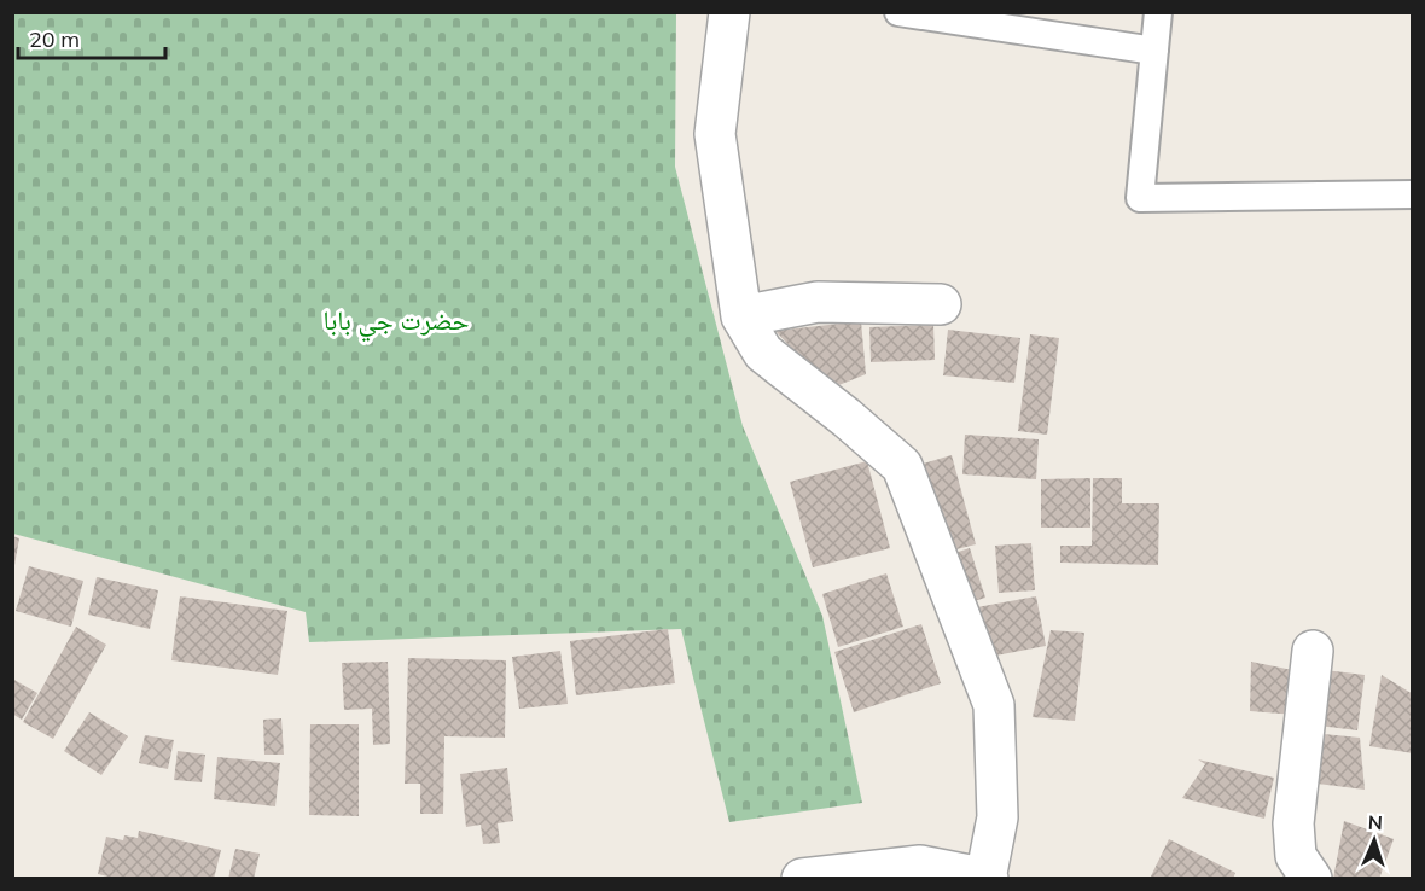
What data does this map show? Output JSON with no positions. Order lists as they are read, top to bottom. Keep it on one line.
{"parks":["حضرت جي بابا"],"scale_bar":"20 m","north":"top"}
